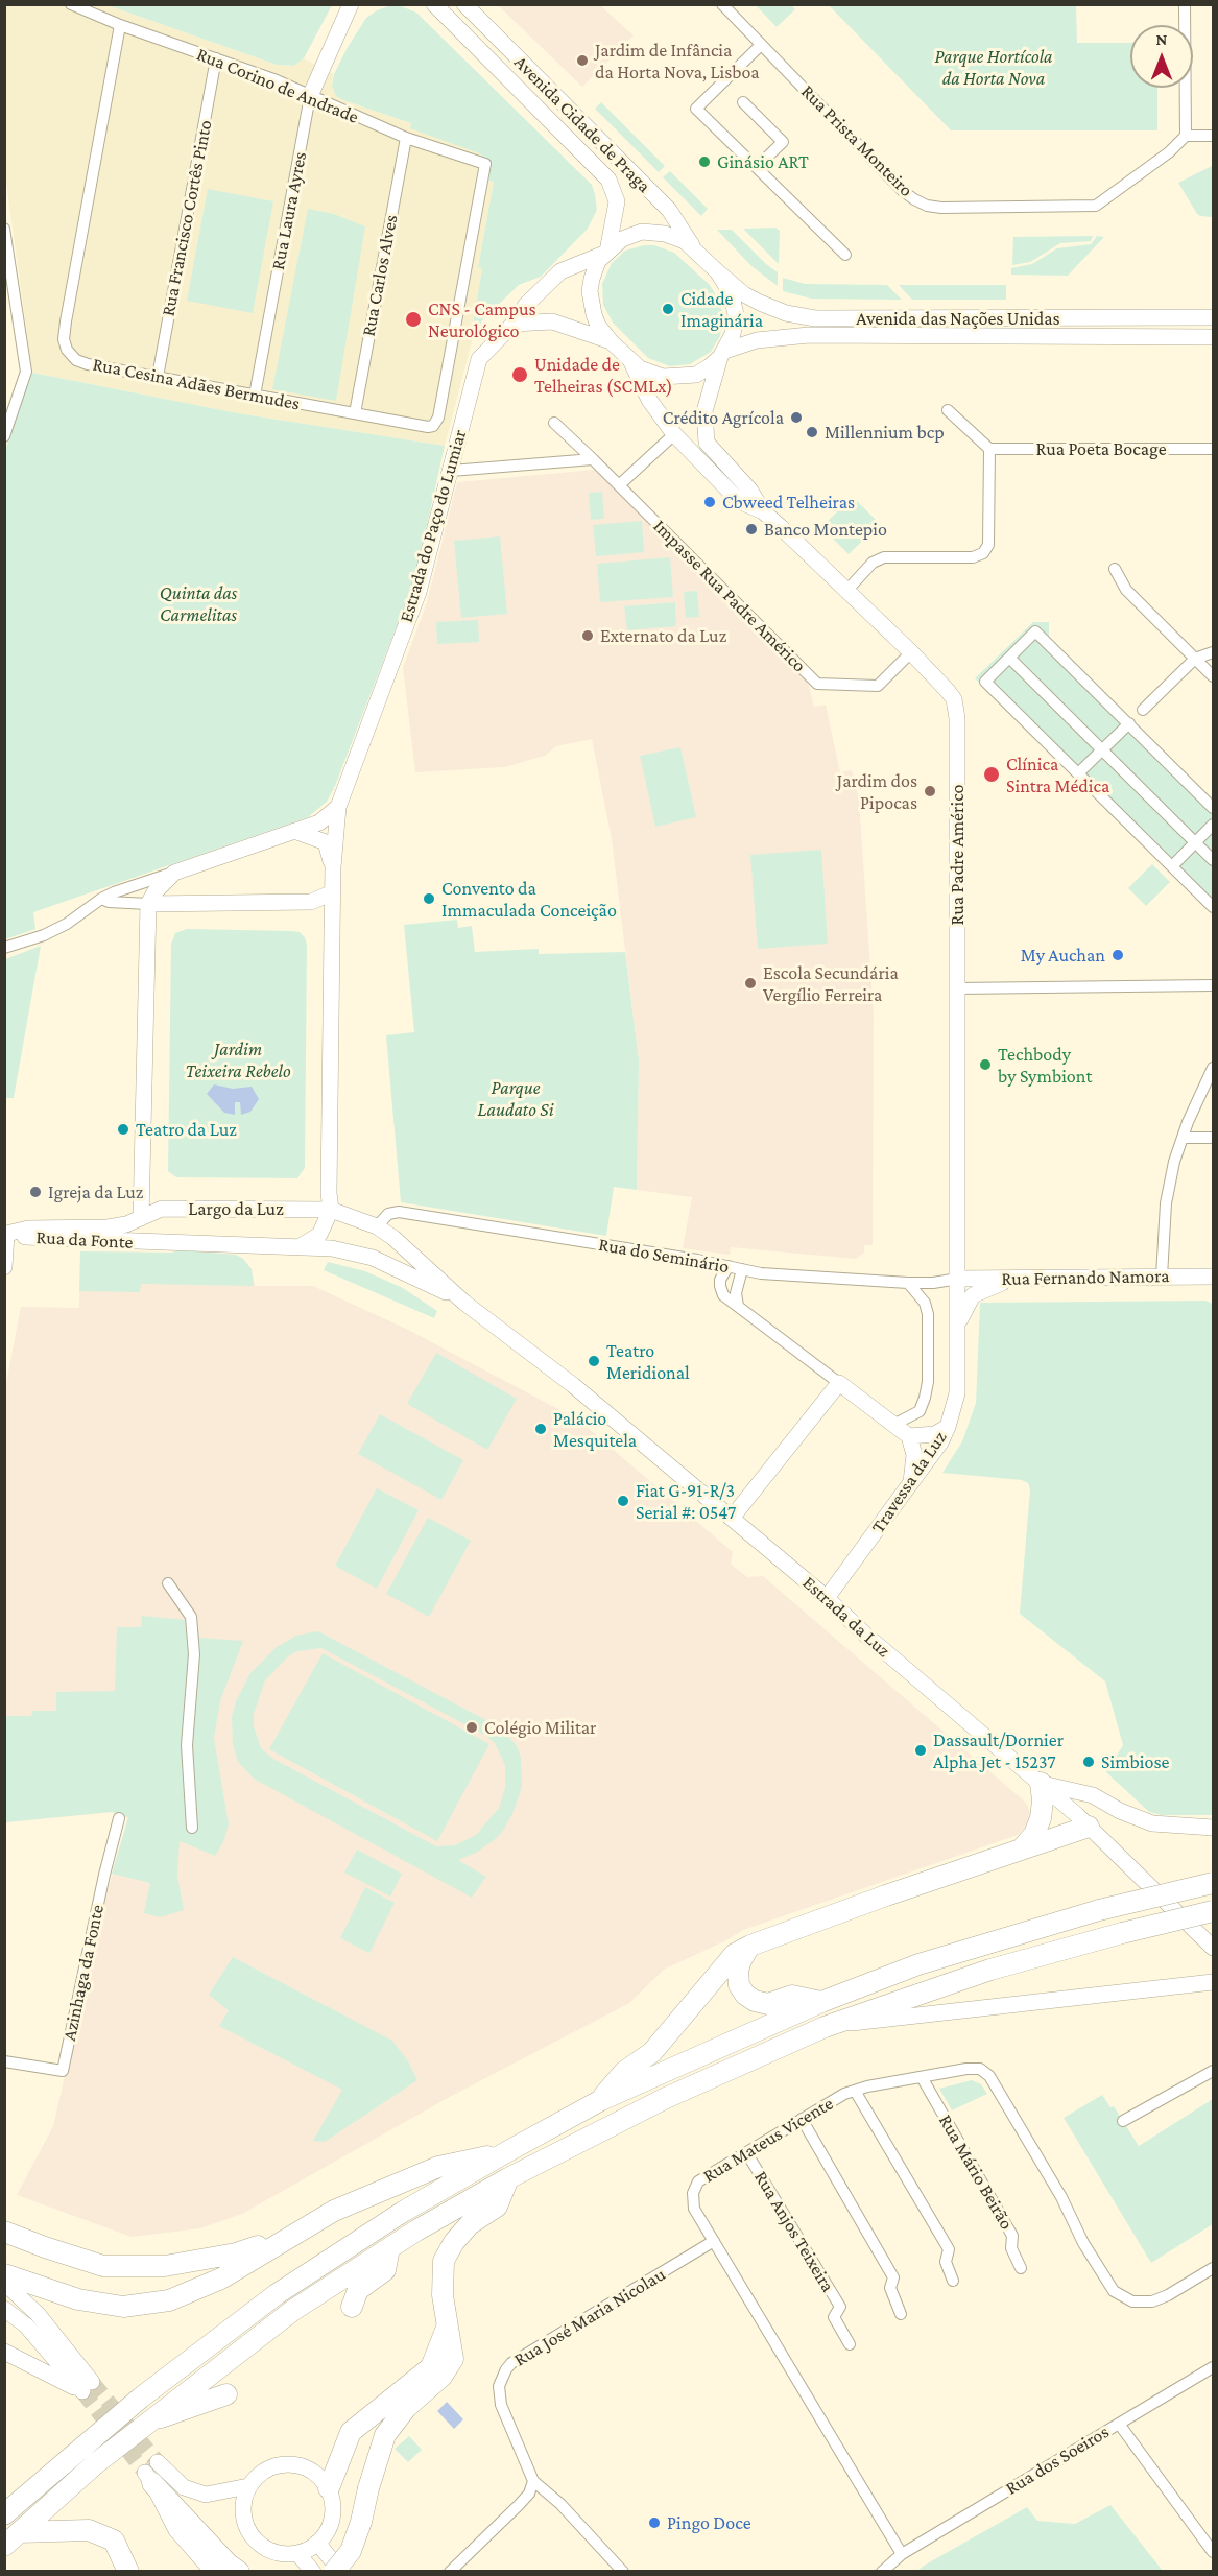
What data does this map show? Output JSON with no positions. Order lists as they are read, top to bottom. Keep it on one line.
{"streets":{"main road":["Avenida Cidade de Praga","Rua Laura Ayres","Avenida das Nações Unidas","Estrada do Paço do Lumiar","Rua Padre Américo","Largo da Luz","Rua da Fonte","Rua Fernando Namora","Travessa da Luz","Estrada da Luz"],"street":["Rua Corino de Andrade","Rua Prista Monteiro","Rua Francisco Cortês Pinto","Rua Carlos Alves","Rua Cesina Adães Bermudes","Rua Poeta Bocage","Impasse Rua Padre Américo","Rua do Seminário","Azinhaga da Fonte","Rua Mateus Vicente","Rua Mário Beirão","Rua Anjos Teixeira","Rua José Maria Nicolau","Rua dos Soeiros"]},"crossings":[["Rua Corino de Andrade","Rua Laura Ayres"],["Rua Corino de Andrade","Rua Francisco Cortês Pinto"],["Rua Corino de Andrade","Rua Carlos Alves"],["Rua Corino de Andrade","Rua Cesina Adães Bermudes"],["Avenida Cidade de Praga","Avenida das Nações Unidas"],["Avenida Cidade de Praga","Estrada do Paço do Lumiar"],["Avenida Cidade de Praga","Rua Padre Américo"],["Rua Laura Ayres","Rua Cesina Adães Bermudes"],["Rua Francisco Cortês Pinto","Rua Cesina Adães Bermudes"],["Rua Carlos Alves","Rua Cesina Adães Bermudes"],["Avenida das Nações Unidas","Estrada do Paço do Lumiar"],["Avenida das Nações Unidas","Rua Padre Américo"],["Estrada do Paço do Lumiar","Rua Padre Américo"],["Impasse Rua Padre Américo","Rua Padre Américo"],["Rua Padre Américo","Rua do Seminário"],["Rua Padre Américo","Rua Fernando Namora"],["Rua Padre Américo","Travessa da Luz"],["Largo da Luz","Rua da Fonte"],["Largo da Luz","Estrada da Luz"],["Rua do Seminário","Rua Fernando Namora"],["Rua do Seminário","Travessa da Luz"],["Rua do Seminário","Estrada da Luz"],["Rua Fernando Namora","Travessa da Luz"],["Travessa da Luz","Estrada da Luz"],["Rua Mateus Vicente","Rua Mário Beirão"],["Rua Mateus Vicente","Rua Anjos Teixeira"],["Rua Mateus Vicente","Rua José Maria Nicolau"],["Rua Mateus Vicente","Rua dos Soeiros"]],"parks":["Parque Hortícola da Horta Nova","Quinta das Carmelitas","Jardim Teixeira Rebelo","Parque Laudato Si"],"places":["Jardim de Infância da Horta Nova, Lisboa","Ginásio ART","Cidade Imaginária","CNS - Campus Neurológico","Unidade de Telheiras (SCMLx)","Crédito Agrícola","Millennium bcp","Cbweed Telheiras","Banco Montepio","Externato da Luz","Clínica Sintra Médica","Jardim dos Pipocas","Convento da Immaculada Conceição","My Auchan","Escola Secundária Vergílio Ferreira","Techbody by Symbiont","Teatro da Luz","Igreja da Luz","Teatro Meridional","Palácio Mesquitela","Fiat G-91-R/3 Serial #: 0547","Colégio Militar","Dassault/Dornier Alpha Jet - 15237","Simbiose","Pingo Doce"],"north":"top"}
